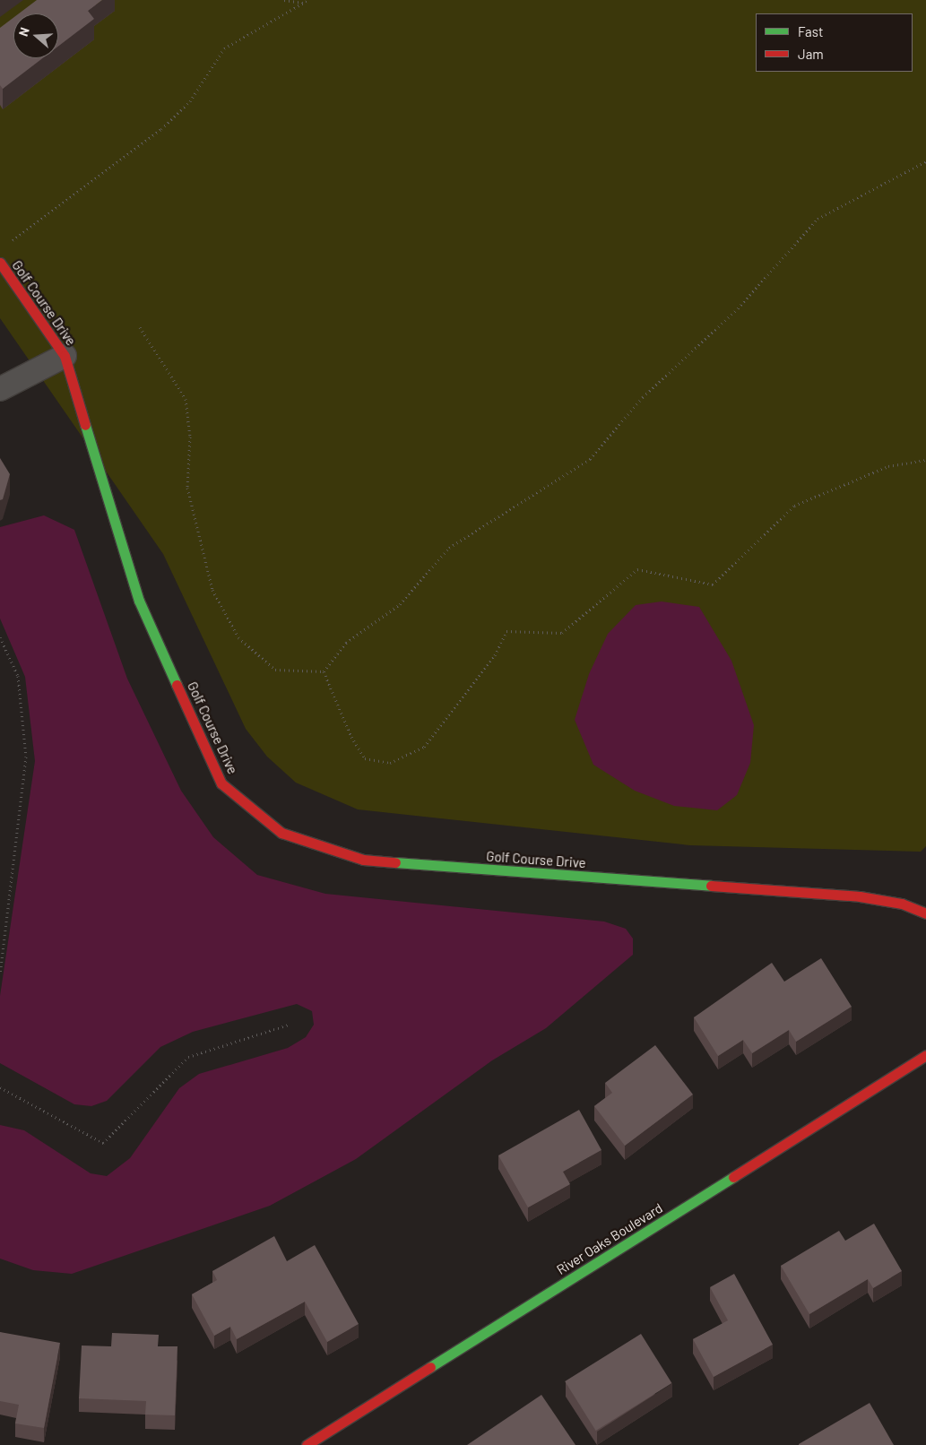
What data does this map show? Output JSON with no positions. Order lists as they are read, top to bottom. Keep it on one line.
{"streets":{"street":["Golf Course Drive","River Oaks Boulevard"]},"legend":["Fast","Jam"],"north":"left"}
